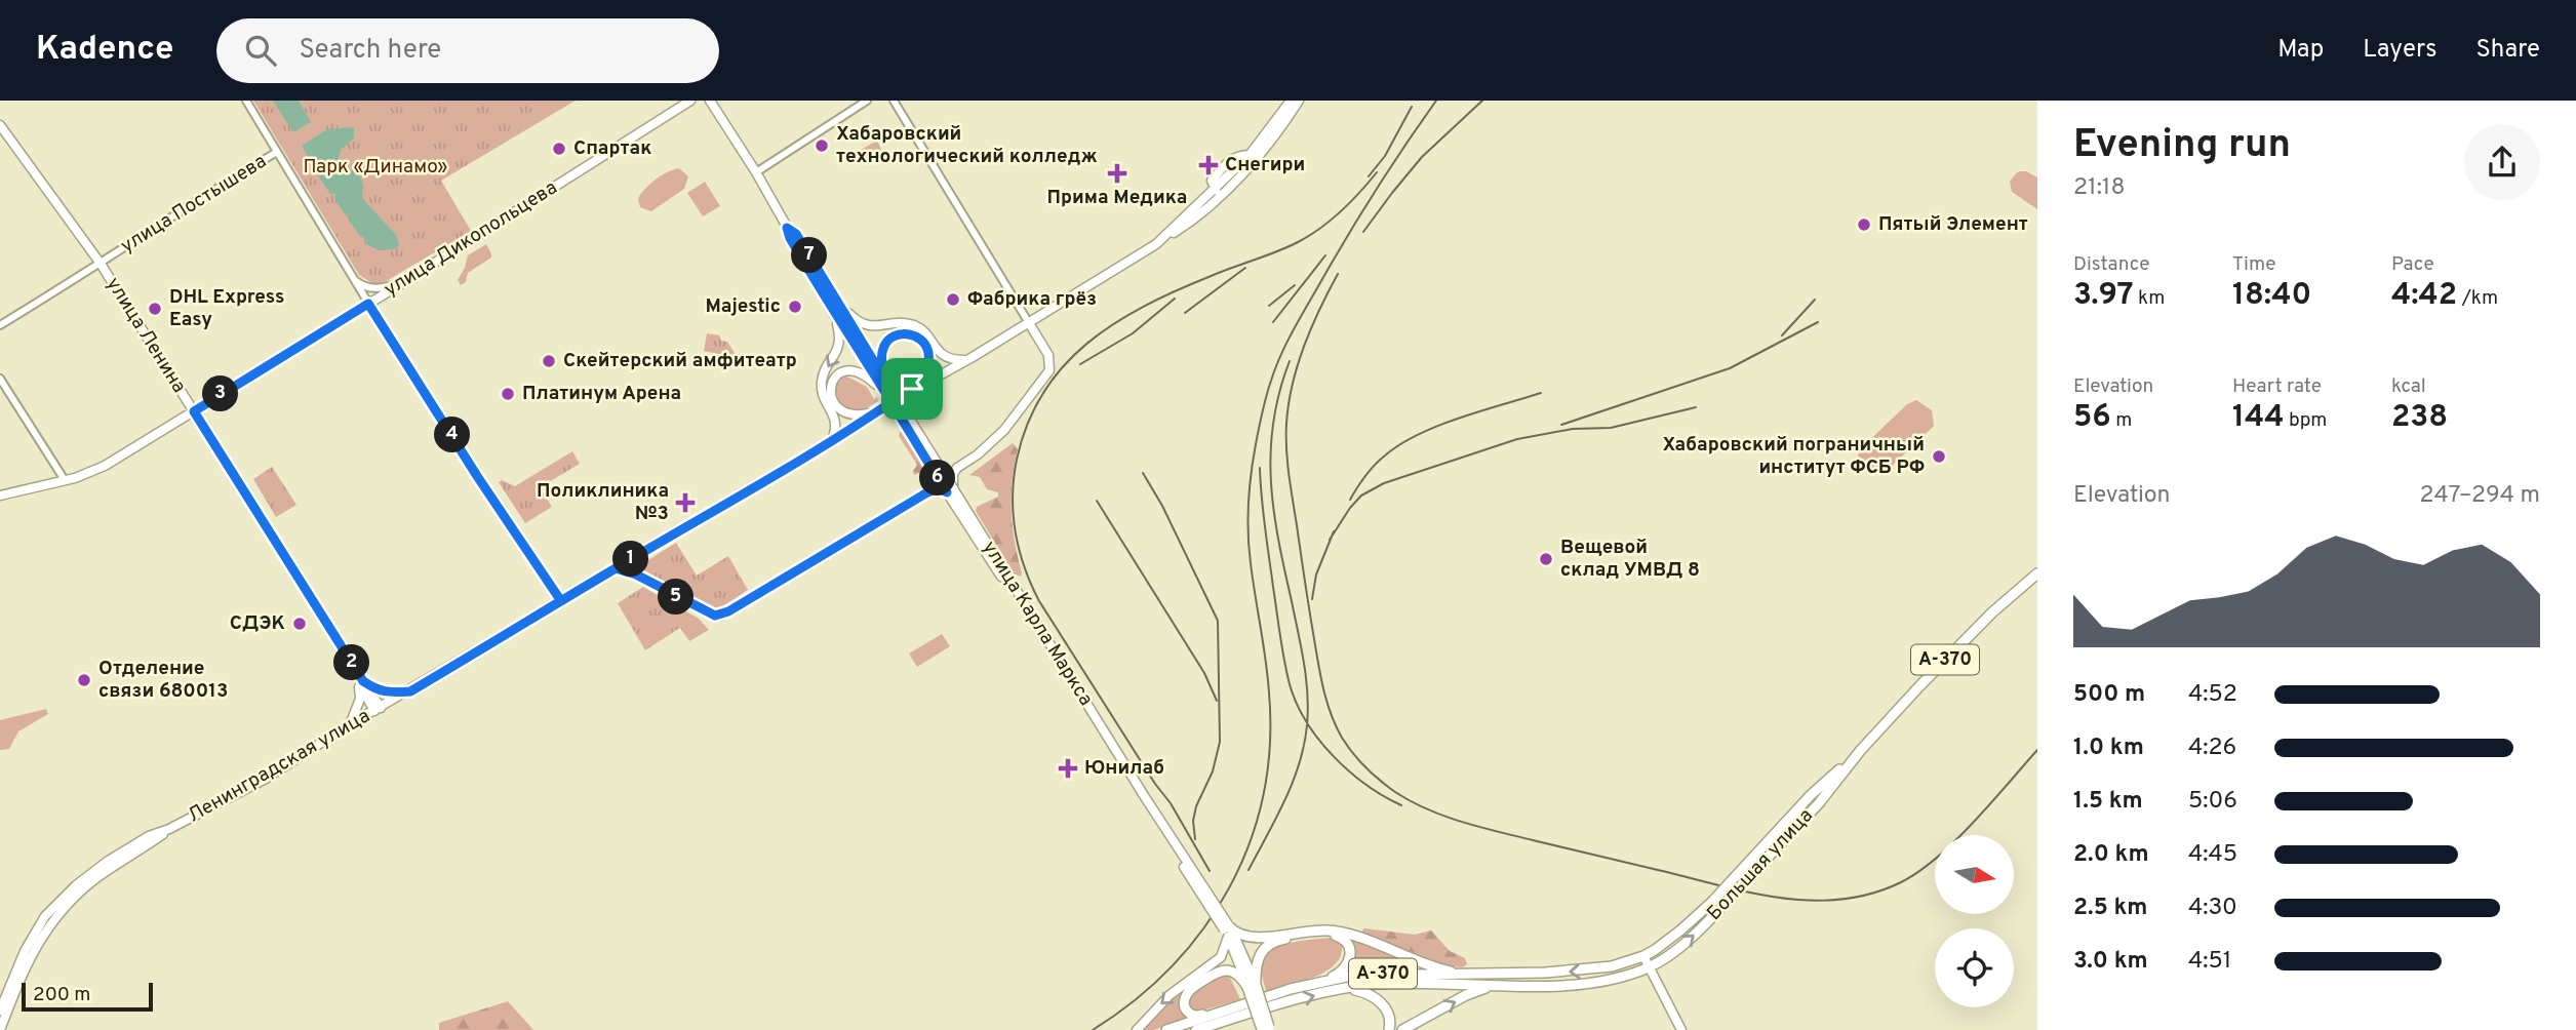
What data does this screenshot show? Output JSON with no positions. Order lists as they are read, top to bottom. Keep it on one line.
{"streets":{"highway":["А-370","Большая улица"],"main road":["улица Дикопольцева","улица Ленина","улица Карла Маркса","Ленинградская улица"],"street":["улица Постышева"]},"crossings":[["улица Постышева","улица Ленина"],["улица Дикопольцева","улица Ленина"],["улица Ленина","Ленинградская улица"],["А-370","Большая улица"]],"parks":["Парк «Динамо»"],"places":{"other":["Хабаровский технологический колледж","Спартак","Пятый Элемент","Фабрика грёз","Majestic","DHL Express Easy","Скейтерский амфитеатр","Платинум Арена","Хабаровский пограничный институт ФСБ РФ","Вещевой склад УМВД 8","СДЭК","Отделение связи 680013"],"health":["Снегири","Прима Медика","Поликлиника №3","Юнилаб"]},"scale_bar":"200 m","north":"right","page":{"header":"Kadence","search":"Search here","nav":["Map","Layers","Share"],"heading":["Evening run","21:18"],"stats":[["Distance","3.97 km"],["Time","18:40"],["Pace","4:42 /km"],["Elevation","56 m"],["Heart rate","144 bpm"],["kcal","238"]],"pins":["7","3","4","6","1","5","2"],"chart":["Elevation","247–294 m"],"list":[{"name":"500 m","note":"4:52"},{"name":"1.0 km","note":"4:26"},{"name":"1.5 km","note":"5:06"},{"name":"2.0 km","note":"4:45"},{"name":"2.5 km","note":"4:30"},{"name":"3.0 km","note":"4:51"}],"scale":"200 m"}}
